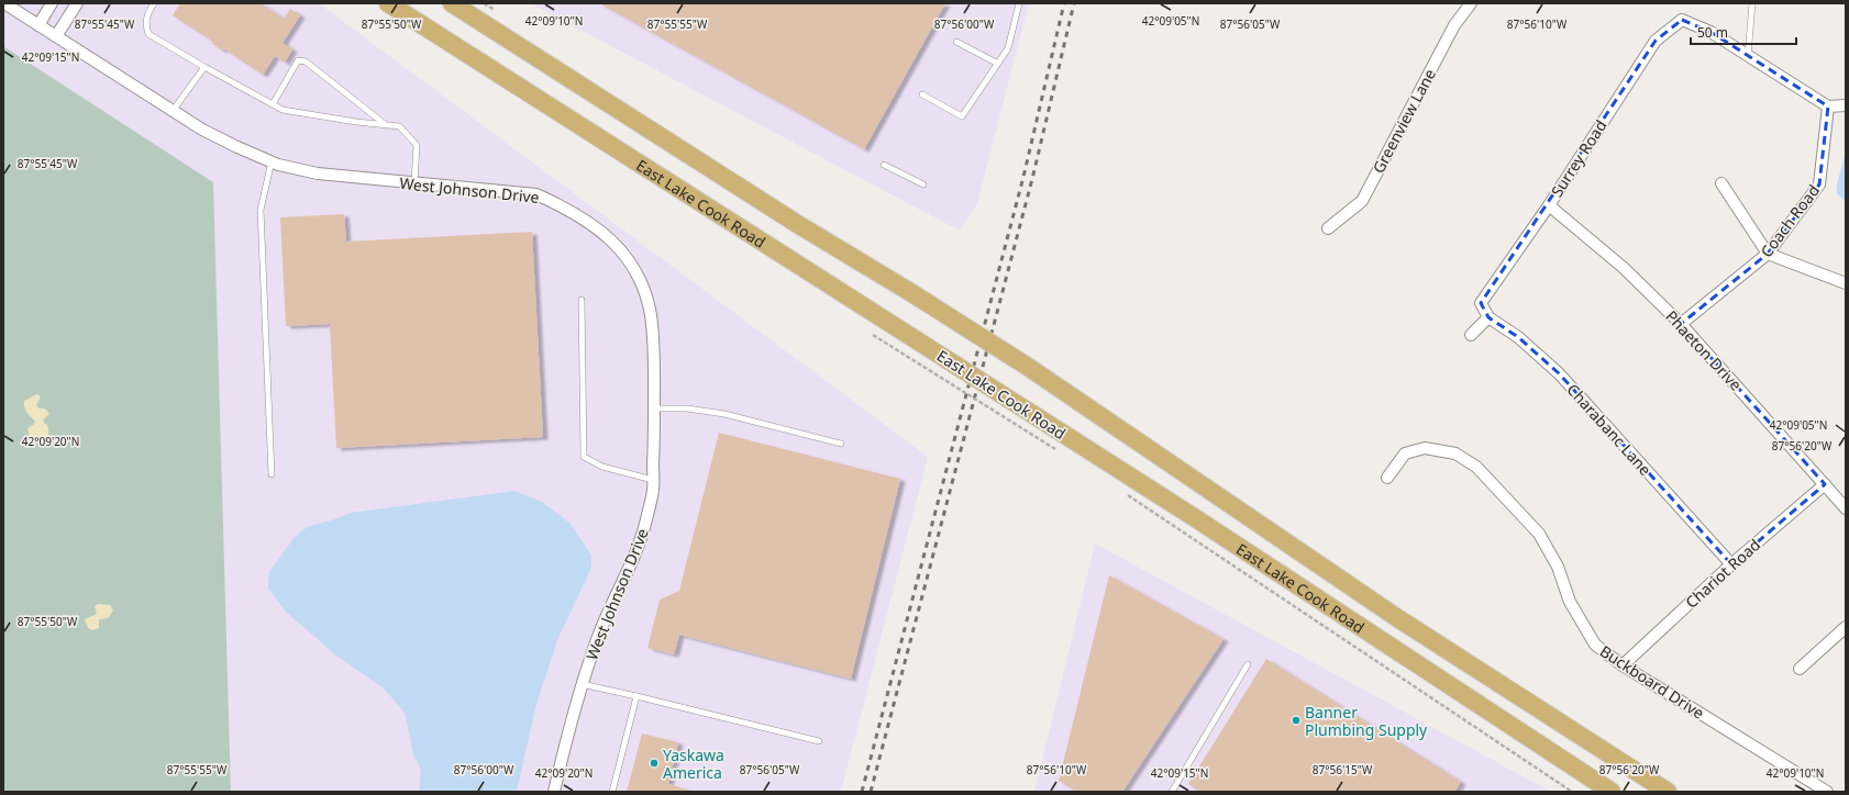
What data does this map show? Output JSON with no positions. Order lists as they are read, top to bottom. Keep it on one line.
{"streets":{"main road":["East Lake Cook Road"],"street":["Greenview Lane","Surrey Road","West Johnson Drive","Coach Road","Phaeton Drive","Charabanc Lane","Chariot Road","Buckboard Drive"]},"crossings":[["Surrey Road","Phaeton Drive"],["Surrey Road","Charabanc Lane"],["Coach Road","Phaeton Drive"],["Phaeton Drive","Chariot Road"],["Charabanc Lane","Chariot Road"],["Chariot Road","Buckboard Drive"]],"places":["Banner Plumbing Supply","Yaskawa America"],"scale_bar":"50 m","coordinates":["42°09'10\"N","42°09'05\"N","87°55'45\"W","87°55'50\"W","87°55'55\"W","87°56'00\"W","87°56'05\"W","87°56'10\"W","42°09'15\"N","42°09'20\"N","87°56'20\"W","87°56'15\"W"]}
